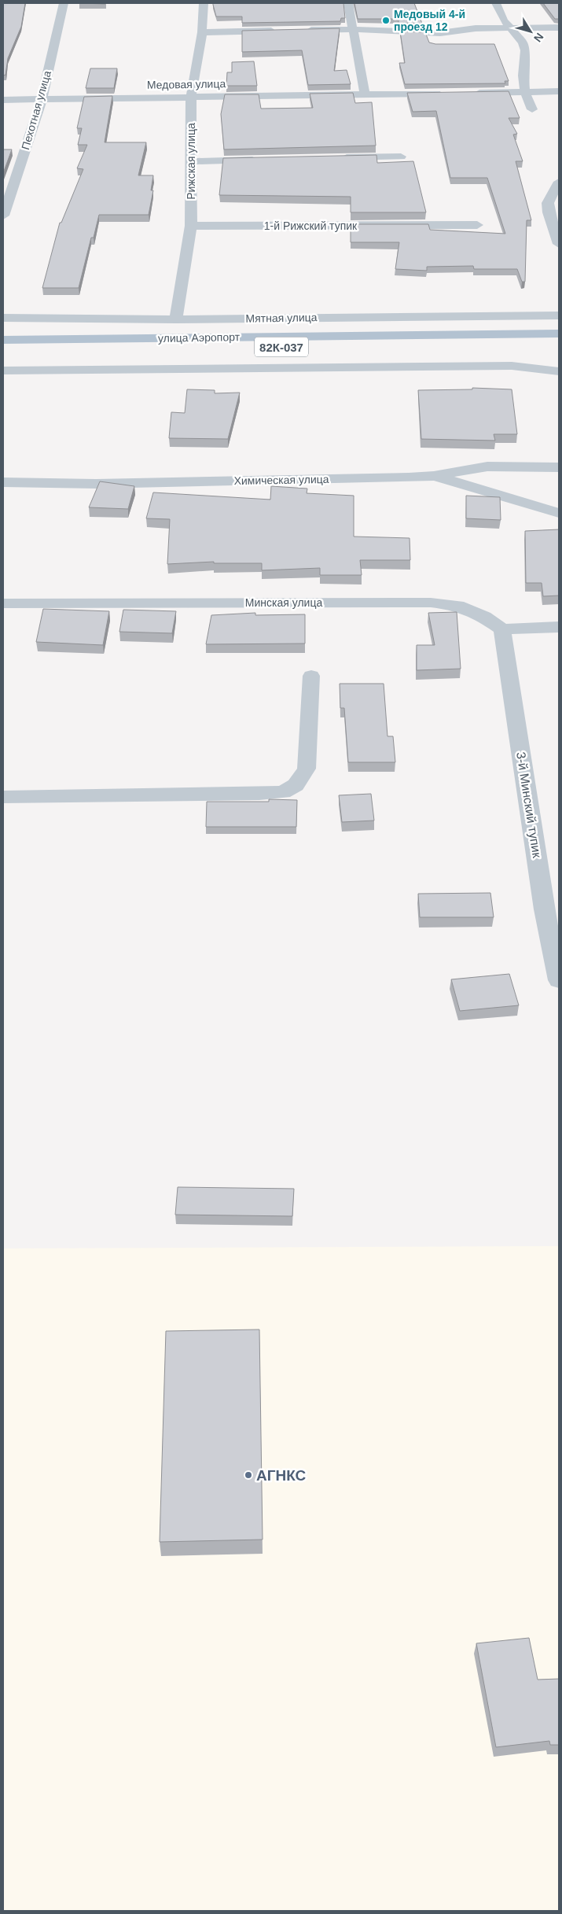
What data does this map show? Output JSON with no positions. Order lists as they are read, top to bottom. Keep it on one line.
{"streets":{"main road":["улица Аэропорт","82К-037"],"street":["Медовая улица","Пехотная улица","Рижская улица","1-й Рижский тупик","Мятная улица","Химическая улица","Минская улица","3-й Минский тупик"]},"crossings":[["Медовая улица","Пехотная улица"],["Медовая улица","Рижская улица"],["Рижская улица","1-й Рижский тупик"],["Рижская улица","Мятная улица"],["Минская улица","3-й Минский тупик"]],"places":["Медовый 4-й проезд 12","АГНКС"],"north":"bottom right"}
